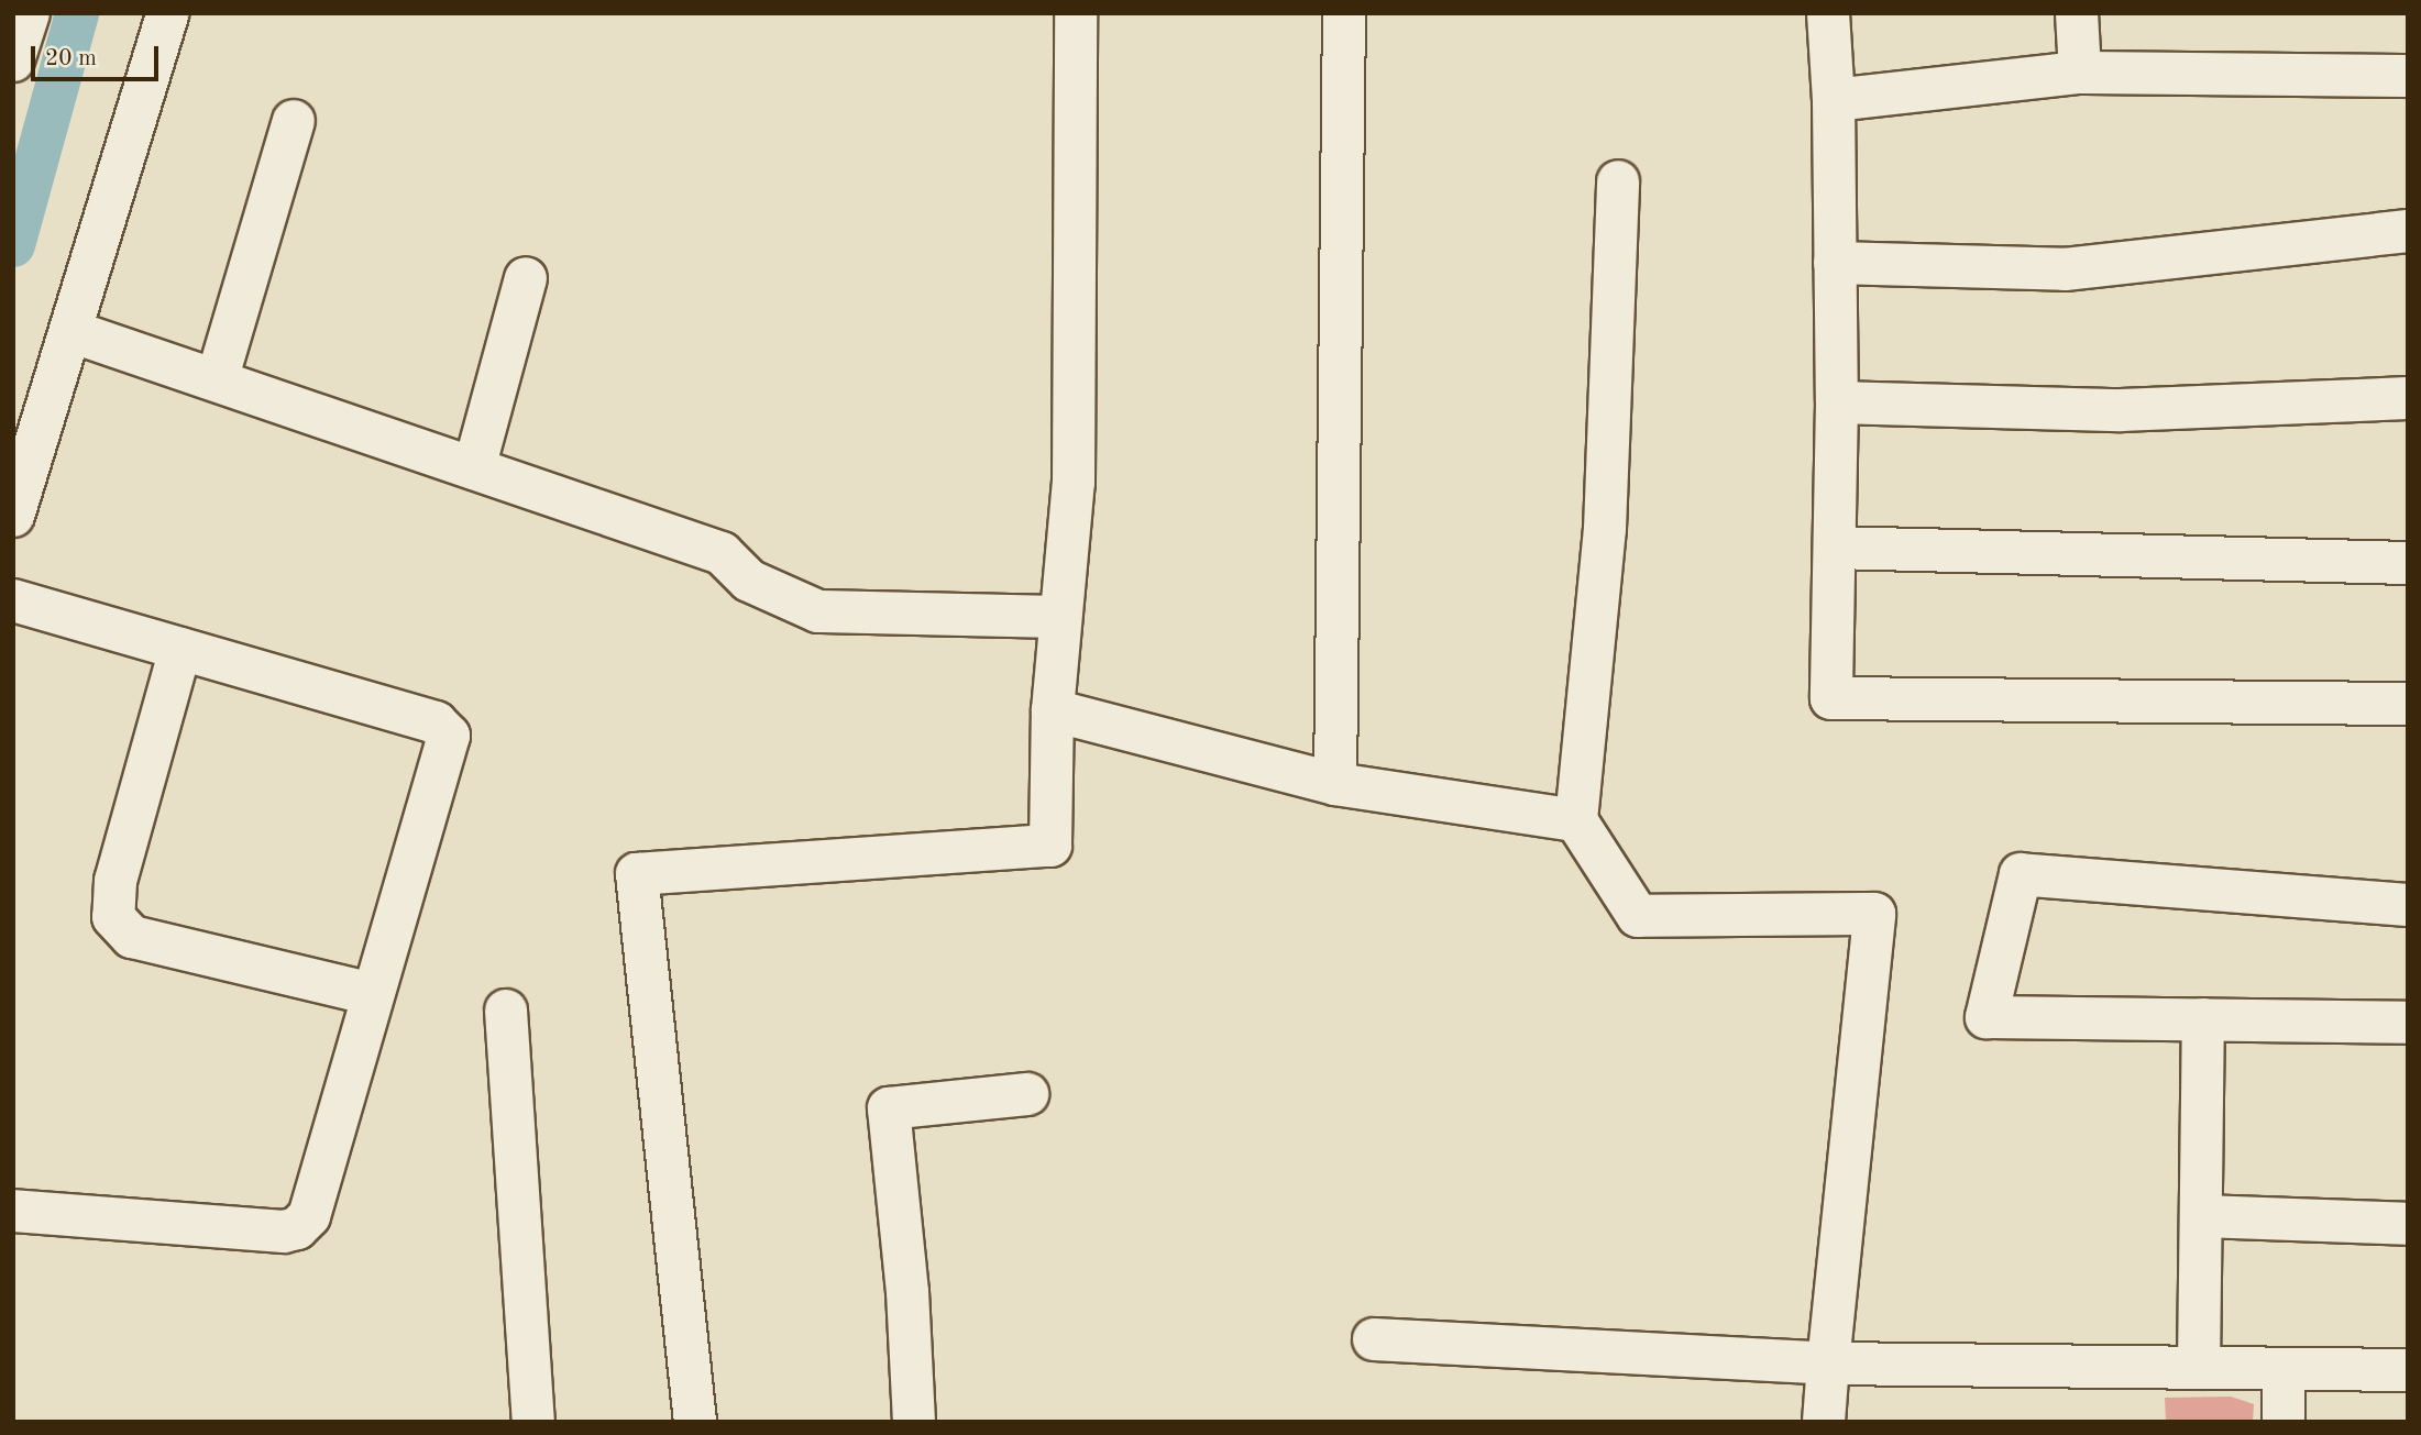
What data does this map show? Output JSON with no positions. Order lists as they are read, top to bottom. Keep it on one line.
{"scale_bar":"20 m"}
